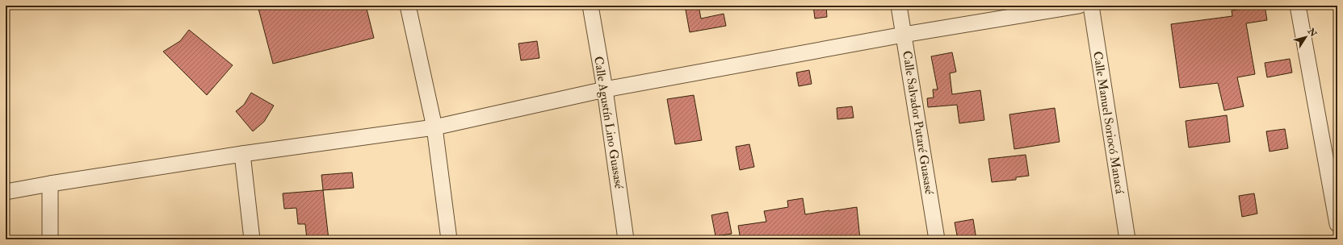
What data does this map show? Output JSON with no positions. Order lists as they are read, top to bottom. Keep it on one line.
{"streets":{"street":["Calle Agustín Lino Guasasé","Calle Salvador Putaré Guasasé","Calle Manuel Soriocó Manacá"]},"north":"top right"}
